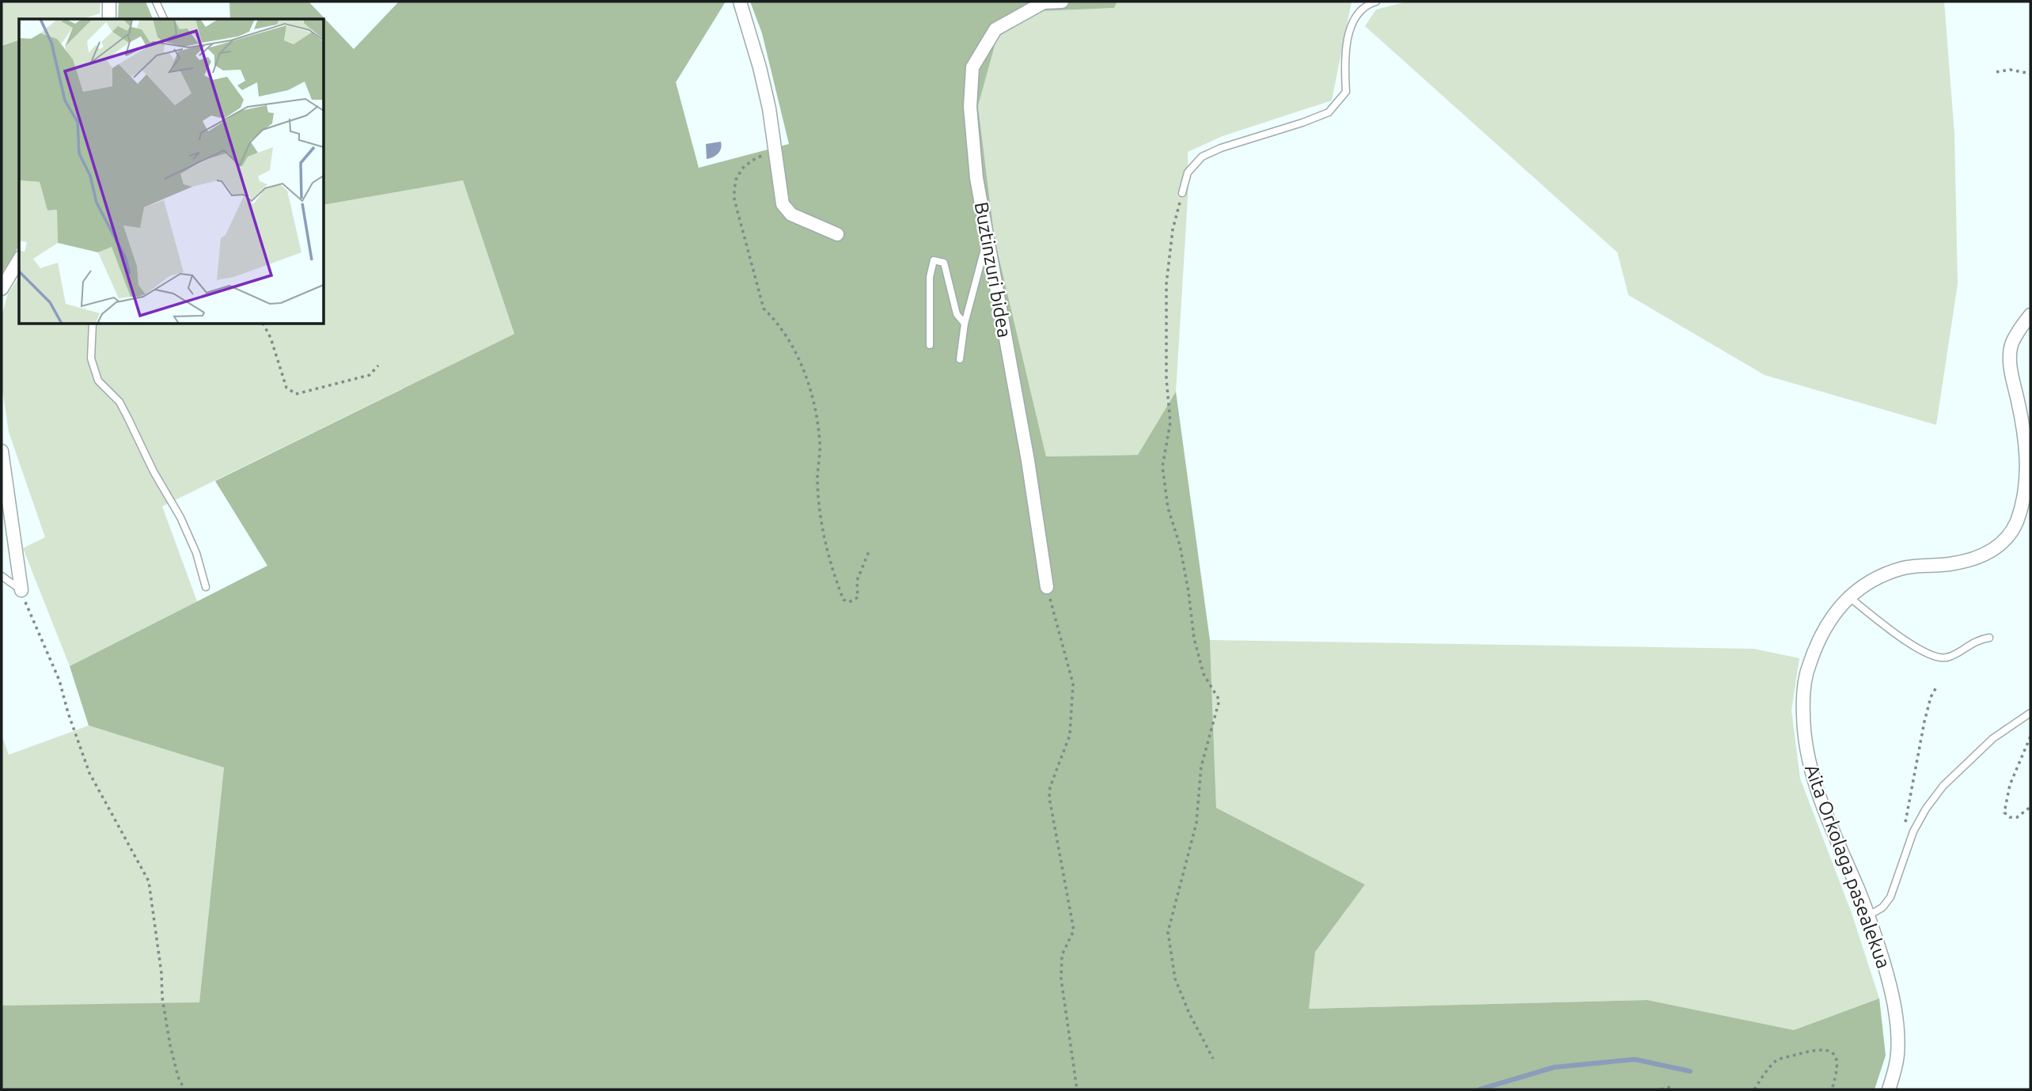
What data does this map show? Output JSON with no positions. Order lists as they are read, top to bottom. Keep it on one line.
{"streets":{"street":["Buztinzuri bidea","Aita Orkolaga pasealekua"]}}
